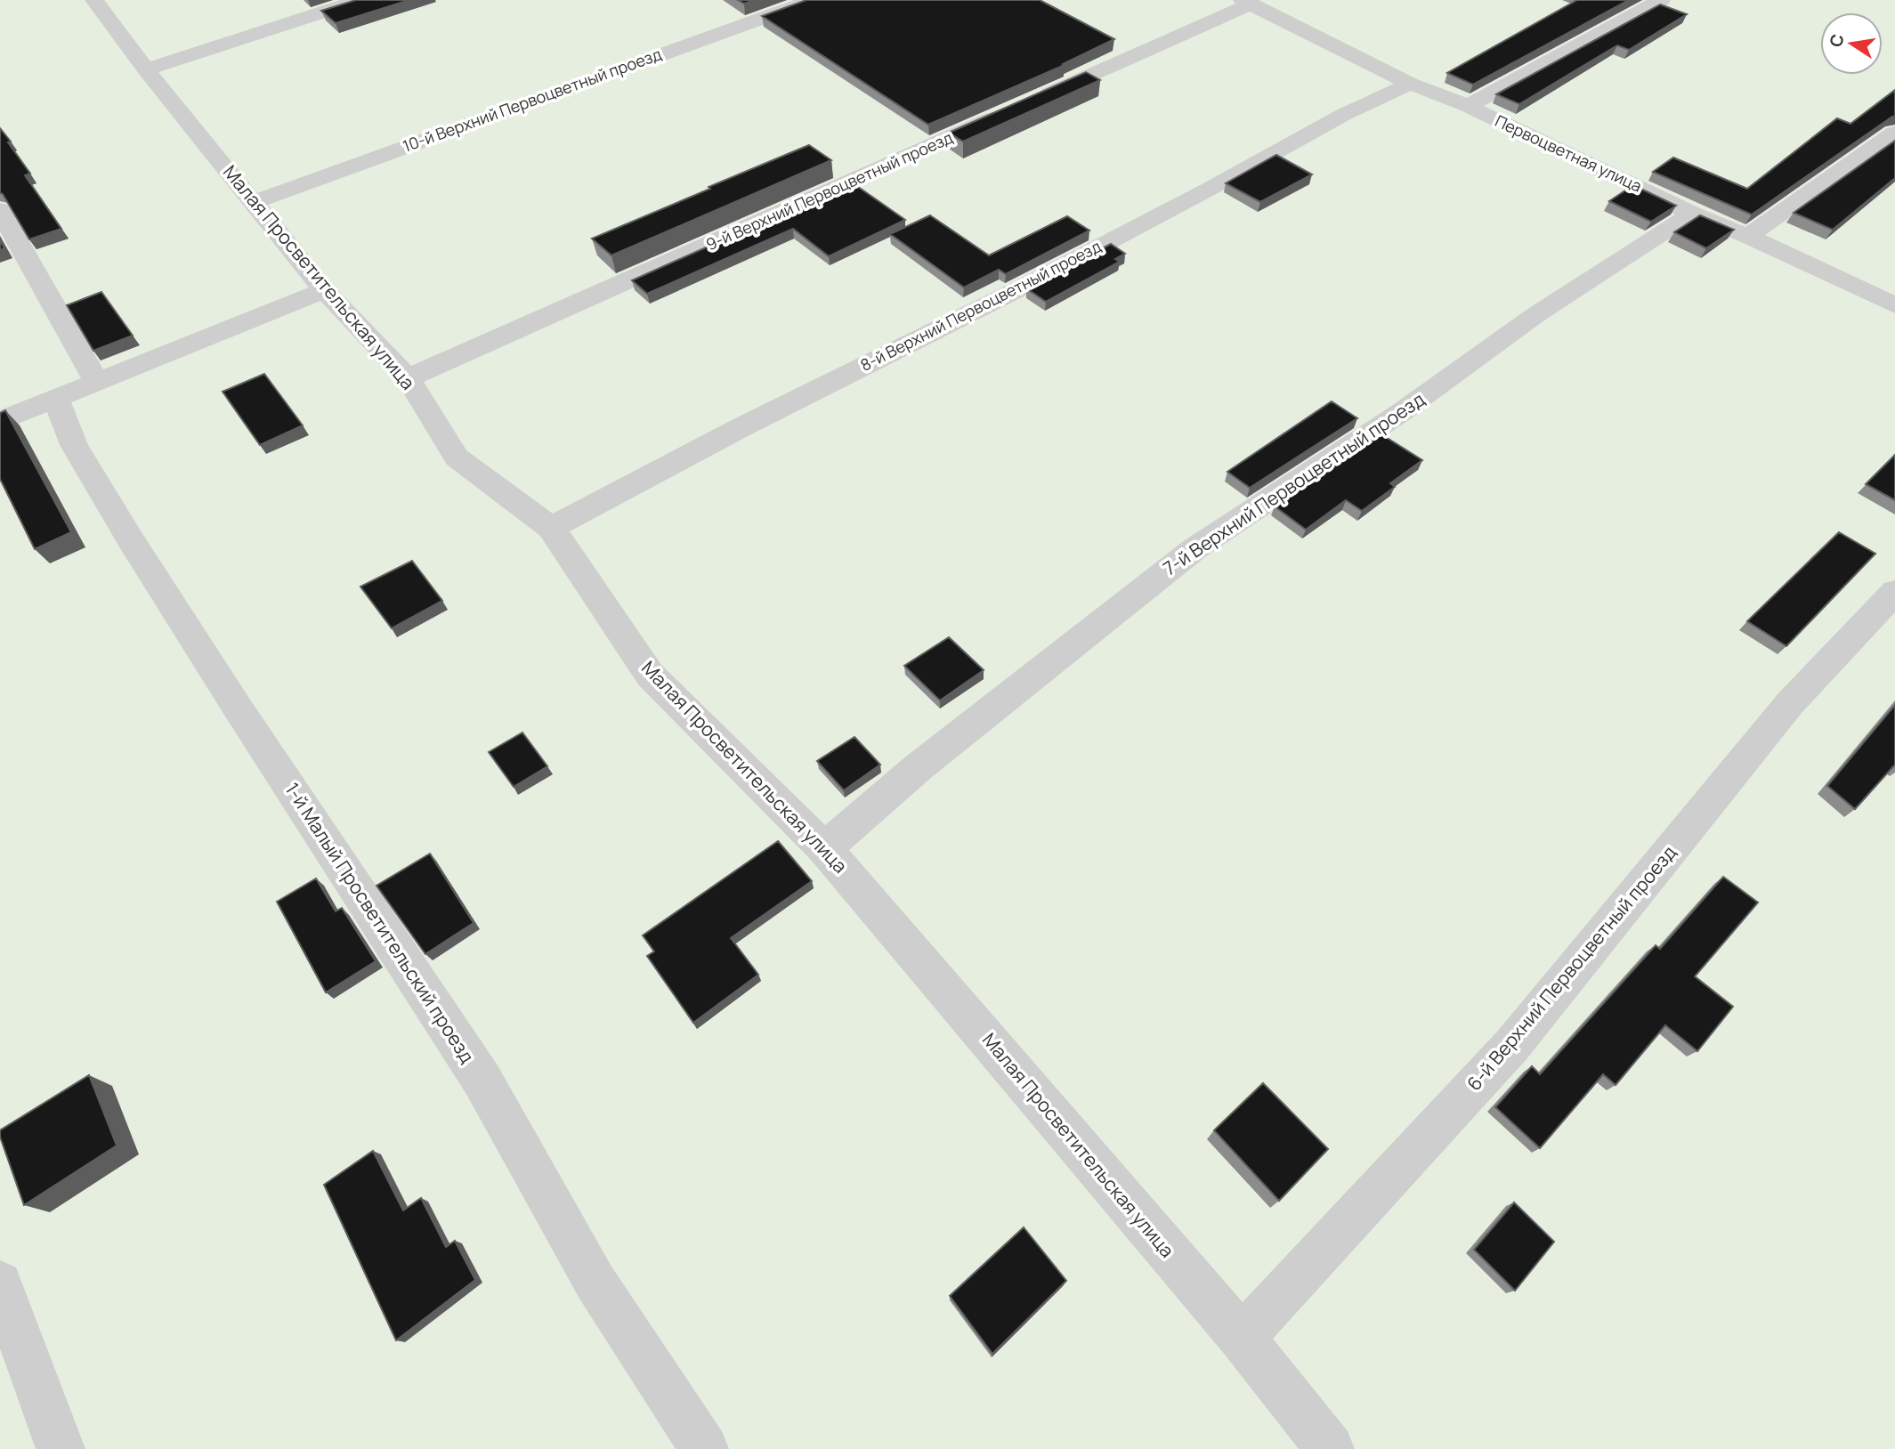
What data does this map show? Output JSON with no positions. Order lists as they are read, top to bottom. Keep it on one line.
{"streets":{"lane":["10-й Верхний Первоцветный проезд","Первоцветная улица","9-й Верхний Первоцветный проезд","Малая Просветительская улица","8-й Верхний Первоцветный проезд","7-й Верхний Первоцветный проезд","1-й Малый Просветительский проезд","6-й Верхний Первоцветный проезд"]},"crossings":[["10-й Верхний Первоцветный проезд","Малая Просветительская улица"],["Первоцветная улица","9-й Верхний Первоцветный проезд"],["Первоцветная улица","8-й Верхний Первоцветный проезд"],["Первоцветная улица","7-й Верхний Первоцветный проезд"],["9-й Верхний Первоцветный проезд","Малая Просветительская улица"],["Малая Просветительская улица","8-й Верхний Первоцветный проезд"],["Малая Просветительская улица","7-й Верхний Первоцветный проезд"],["Малая Просветительская улица","6-й Верхний Первоцветный проезд"]],"north":"left"}
